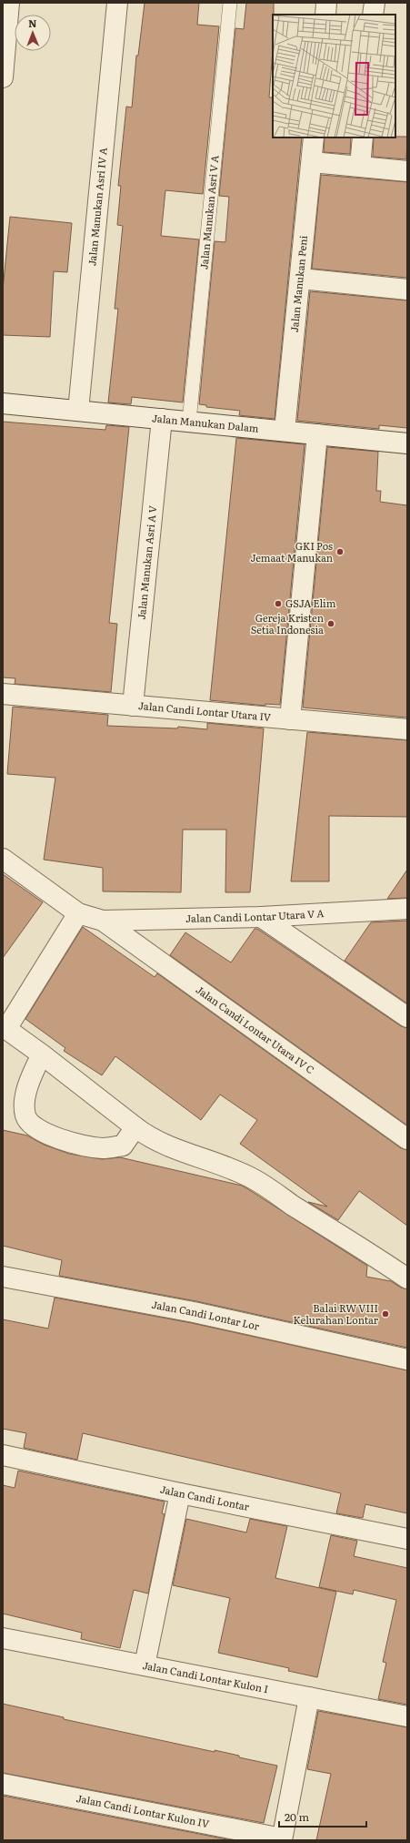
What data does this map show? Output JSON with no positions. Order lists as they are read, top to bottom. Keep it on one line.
{"streets":{"street":["Jalan Manukan Asri IV A","Jalan Manukan Peni","Jalan Manukan Dalam","Jalan Manukan Asri A V","Jalan Candi Lontar Utara IV","Jalan Candi Lontar Utara V A","Jalan Candi Lontar Utara IV C","Jalan Candi Lontar Lor","Jalan Candi Lontar","Jalan Candi Lontar Kulon I","Jalan Candi Lontar Kulon IV"],"lane":["Jalan Manukan Asri V A"]},"crossings":[["Jalan Manukan Asri IV A","Jalan Manukan Dalam"],["Jalan Manukan Asri V A","Jalan Manukan Dalam"],["Jalan Manukan Peni","Jalan Manukan Dalam"],["Jalan Manukan Dalam","Jalan Manukan Asri A V"],["Jalan Manukan Asri A V","Jalan Candi Lontar Utara IV"],["Jalan Candi Lontar Utara V A","Jalan Candi Lontar Utara IV C"]],"places":["GKI Pos Jemaat Manukan","GSJA Elim","Gereja Kristen Setia Indonesia","Balai RW VIII Kelurahan Lontar"],"scale_bar":"20 m","north":"top"}
